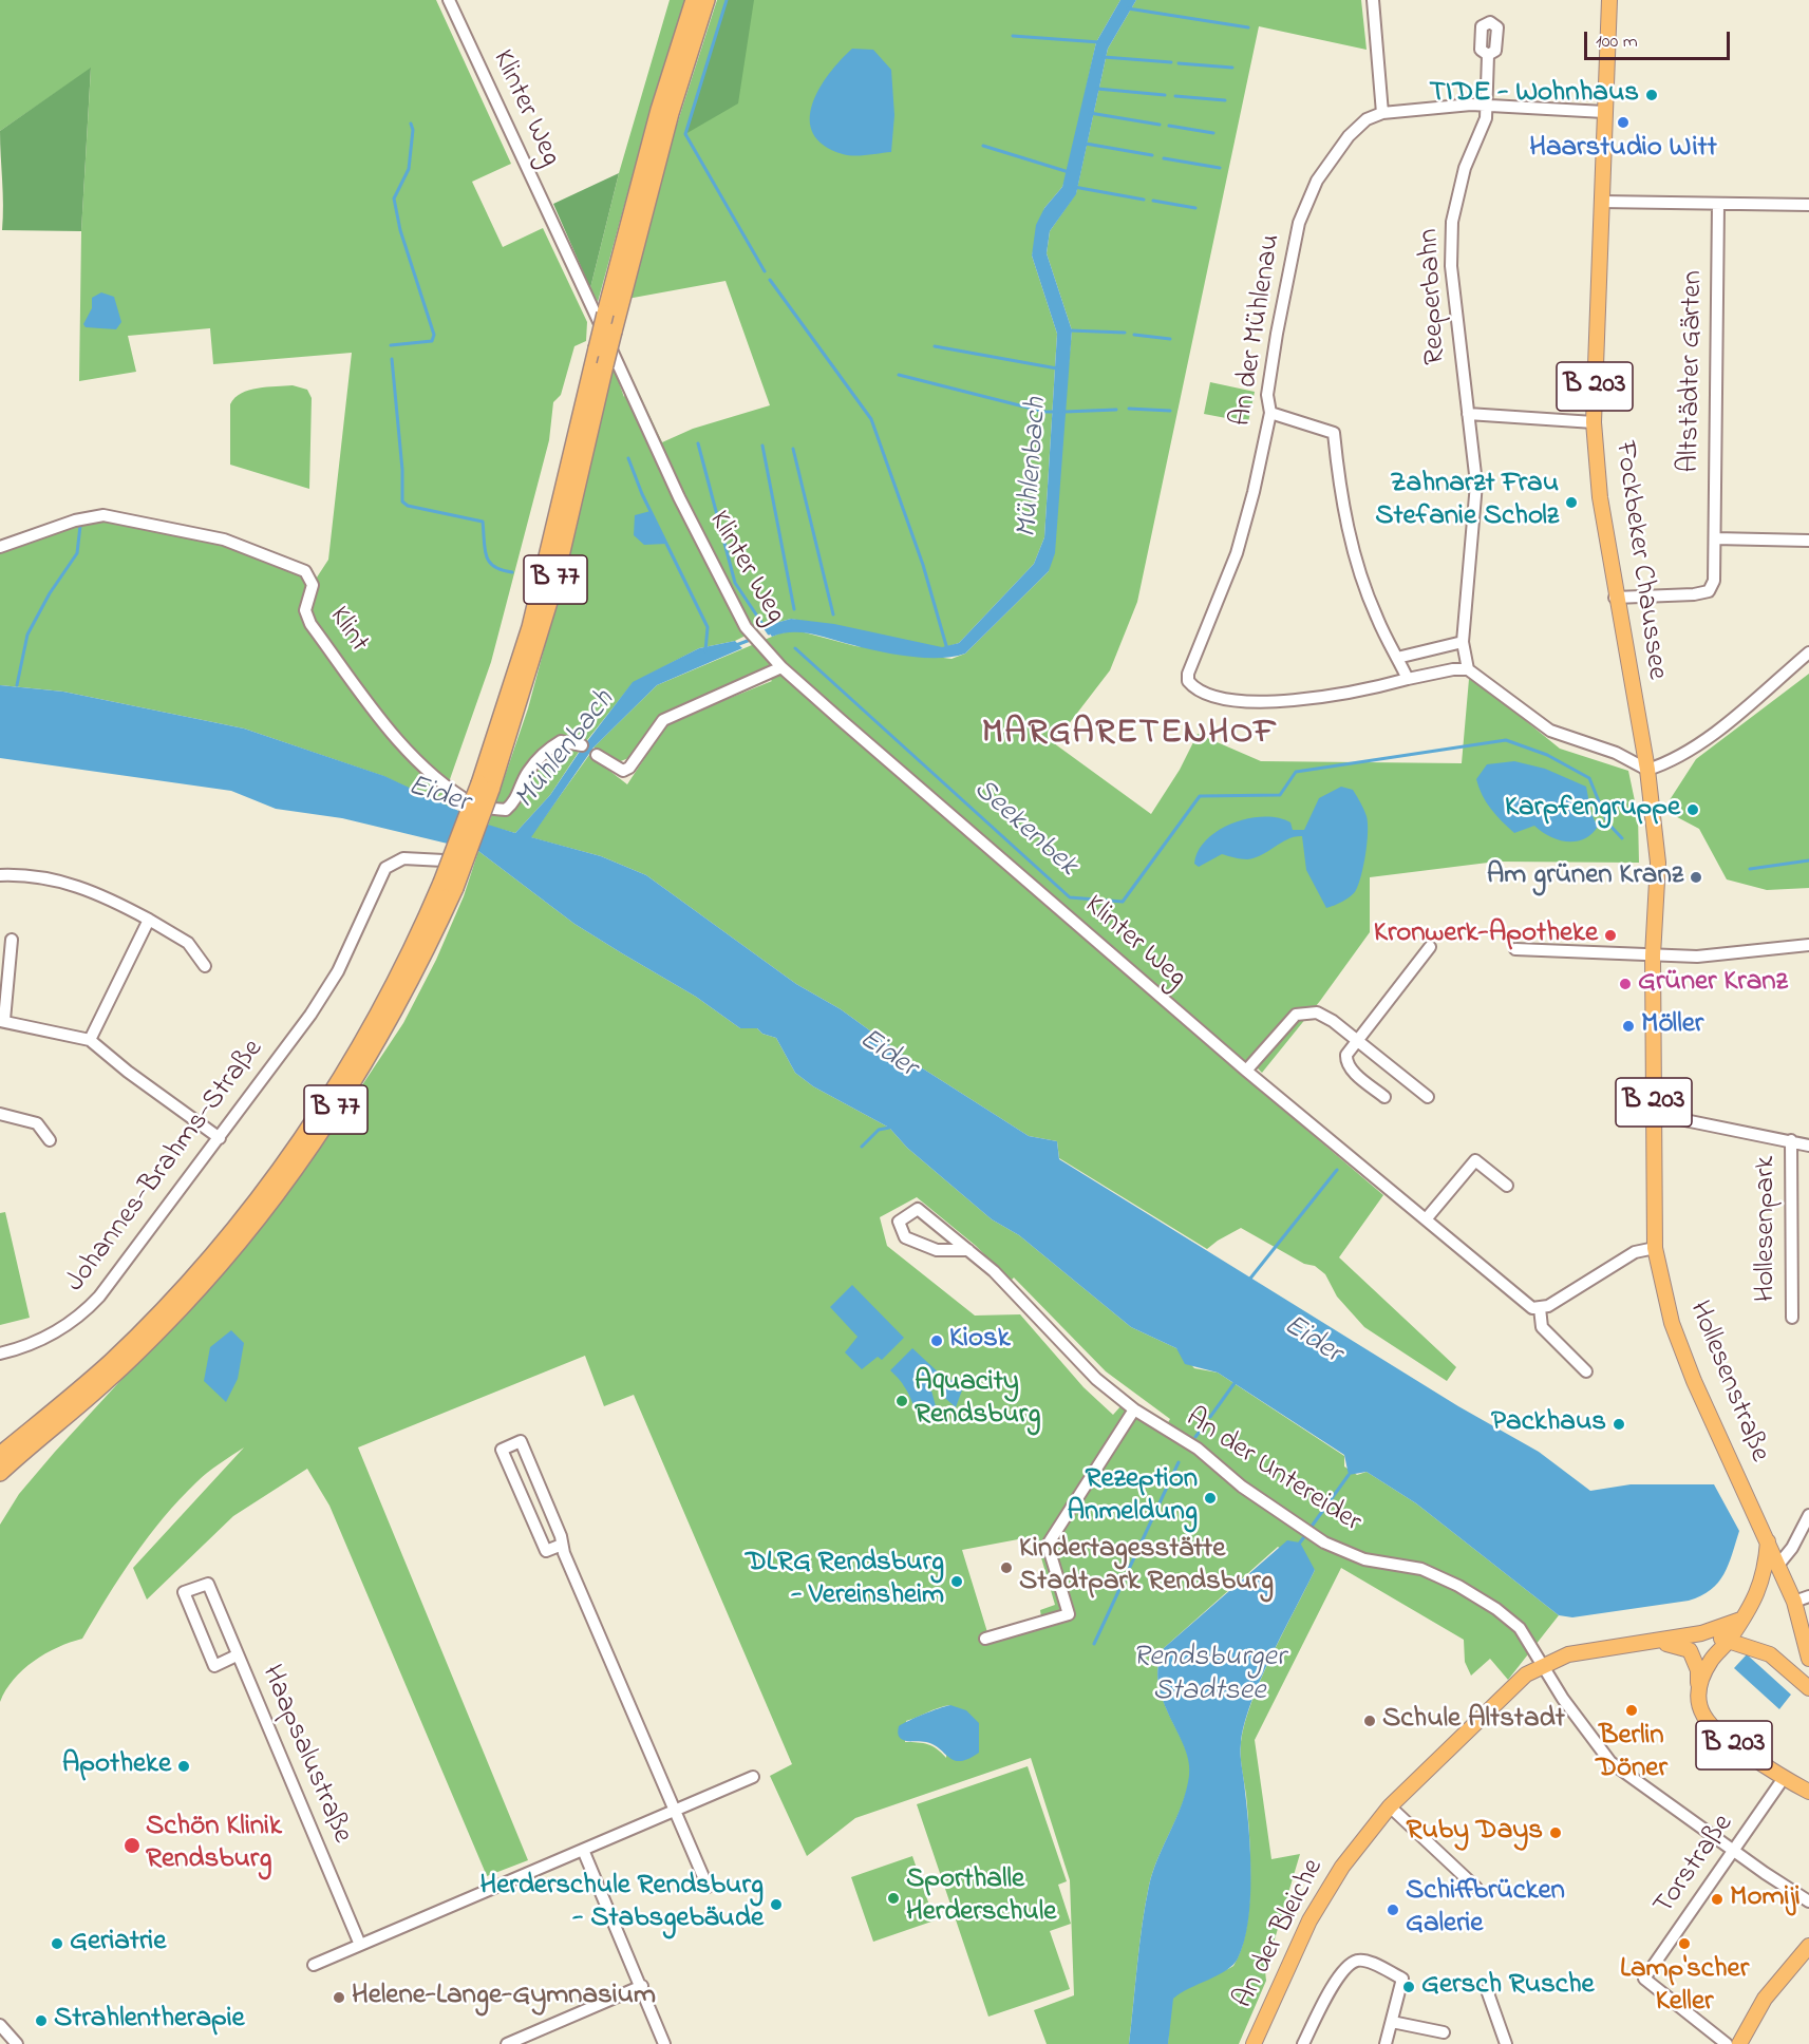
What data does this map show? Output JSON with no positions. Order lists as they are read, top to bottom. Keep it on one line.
{"streets":{"highway":["B 77"],"main road":["B 203","Fockbeker Chaussee","Hollesenstraße","An der Bleiche"],"street":["Klinter Weg","Reeperbahn","An der Mühlenau","Altstädter Gärten","Klint","Johannes-Brahms-Straße","Hollesenpark","An der Untereider","Haapsalustraße","Torstraße"]},"crossings":[["Reeperbahn","An der Mühlenau"],["An der Mühlenau","Fockbeker Chaussee"],["Altstädter Gärten","Fockbeker Chaussee"],["B 203","Hollesenstraße"],["B 203","Torstraße"],["B 203","An der Bleiche"],["Fockbeker Chaussee","Hollesenstraße"],["Hollesenstraße","An der Bleiche"],["An der Untereider","Torstraße"],["An der Untereider","An der Bleiche"]],"districts":["MARGARETENHOF"],"water":["Mühlenbach","Eider","Seekenbek","Rendsburger Stadtsee"],"places":["TIDE - Wohnhaus","Haarstudio Witt","Zahnarzt Frau Stefanie Scholz","Karpfengruppe","Am grünen Kranz","Kronwerk-Apotheke","Grüner Kranz","Möller","Kiosk","Aquacity Rendsburg","Packhaus","Rezeption Anmeldung","Kindertagesstätte Stadtpark Rendsburg","DLRG Rendsburg - Vereinsheim","Berlin Döner","Schule Altstadt","Apotheke","Ruby Days","Schön Klinik Rendsburg","Sporthalle Herderschule","Momiji","Herderschule Rendsburg - Stabsgebäude","Schiffbrücken Galerie","Geriatrie","Lamp'scher Keller","Gersch Rusche","Helene-Lange-Gymnasium","Strahlentherapie"],"scale_bar":"100 m"}
